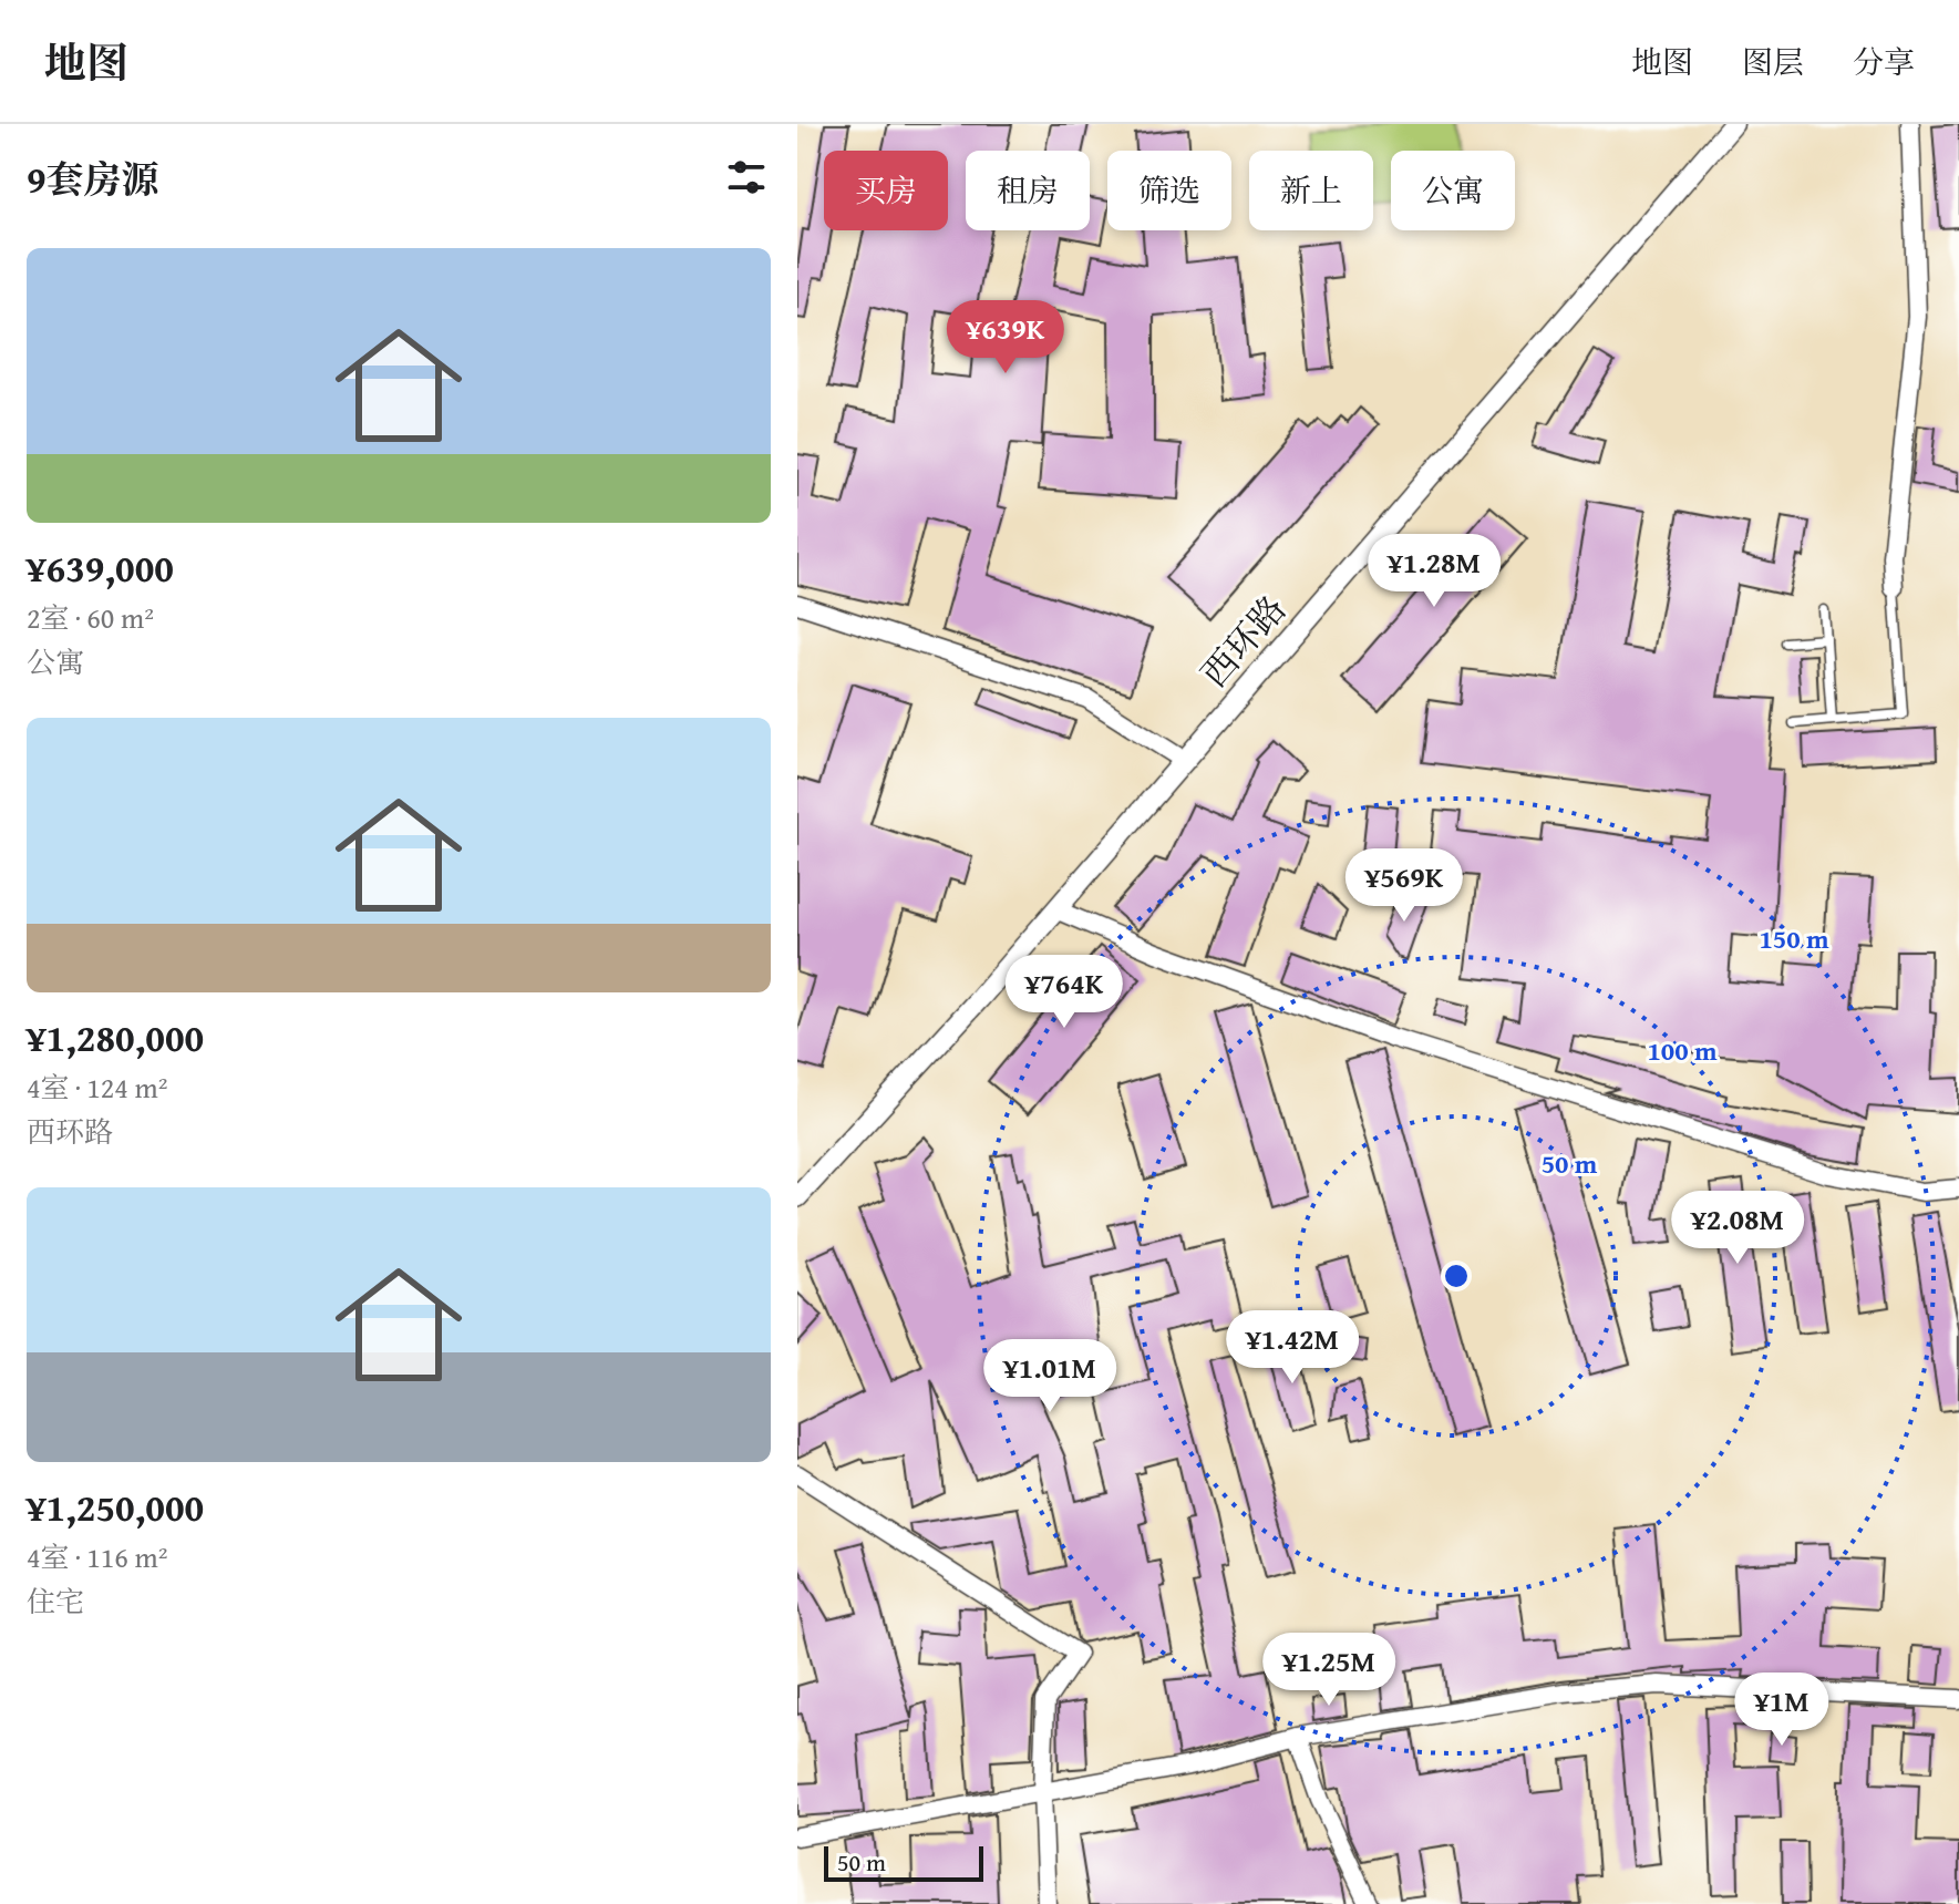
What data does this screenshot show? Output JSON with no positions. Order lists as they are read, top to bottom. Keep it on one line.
{"streets":{"street":["西环路"]},"scale_bar":"50 m","page":{"header":"地图","nav":["地图","图层","分享"],"heading":"9套房源","chip":["买房","租房","筛选","新上","公寓"],"list":[{"name":"¥639,000","note":"2室 · 60 m² · 公寓"},{"name":"¥1,280,000","note":"4室 · 124 m² · 西环路"},{"name":"¥1,250,000","note":"4室 · 116 m² · 住宅"}],"price":["¥639K","¥1.28M","¥569K","¥764K","¥2.08M","¥1.42M","¥1.01M","¥1.25M","¥1M"],"scale":"50 m"},"rings":["150 m","100 m","50 m"]}
